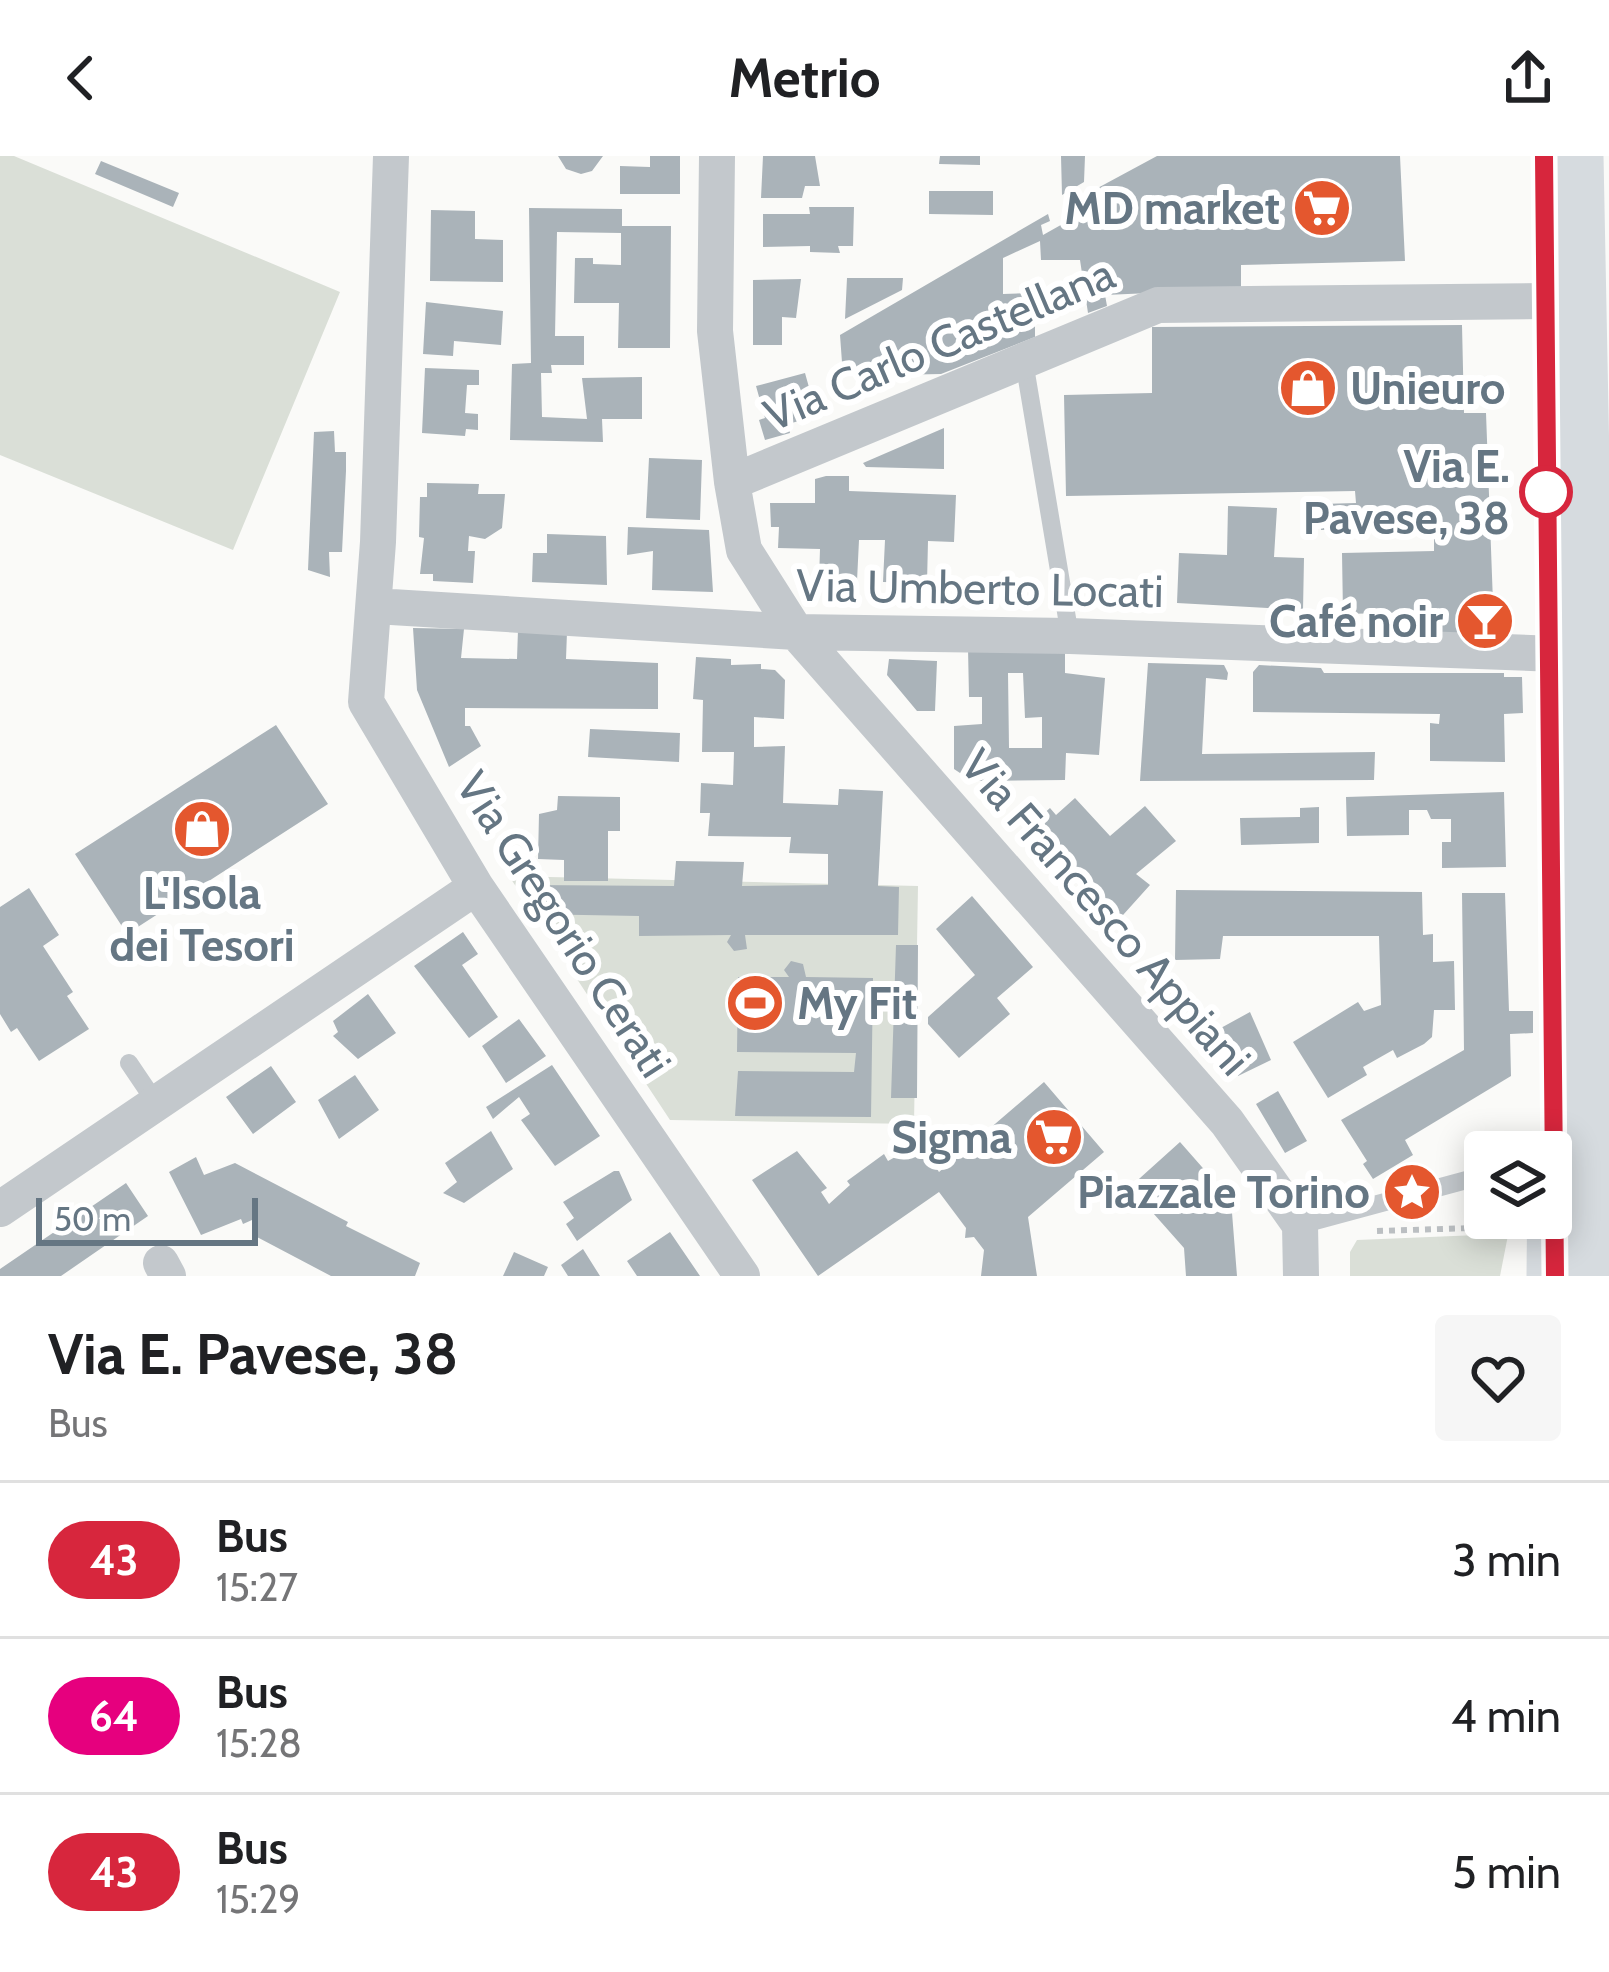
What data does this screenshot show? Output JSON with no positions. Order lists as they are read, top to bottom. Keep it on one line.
{"streets":{"street":["Via Carlo Castellana","Via Umberto Locati","Via Francesco Appiani","Via Gregorio Cerati"]},"crossings":[["Via Carlo Castellana","Via Francesco Appiani"],["Via Umberto Locati","Via Francesco Appiani"],["Via Umberto Locati","Via Gregorio Cerati"]],"places":{"supermarket":["MD market","Sigma"],"shop":["Unieuro","L'Isola dei Tesori"],"other":["Via E. Pavese, 38"],"bar":["Café noir"],"sports":["My Fit"],"place":["Piazzale Torino"]},"lines":["bus line 43"],"scale_bar":"50 m","page":{"header":"Metrio","scale":"50 m","heading":["Via E. Pavese, 38","Bus"],"list":[{"mark":"43","name":"Bus","note":"15:27","value":"3 min"},{"mark":"64","name":"Bus","note":"15:28","value":"4 min"},{"mark":"43","name":"Bus","note":"15:29","value":"5 min"}]}}
